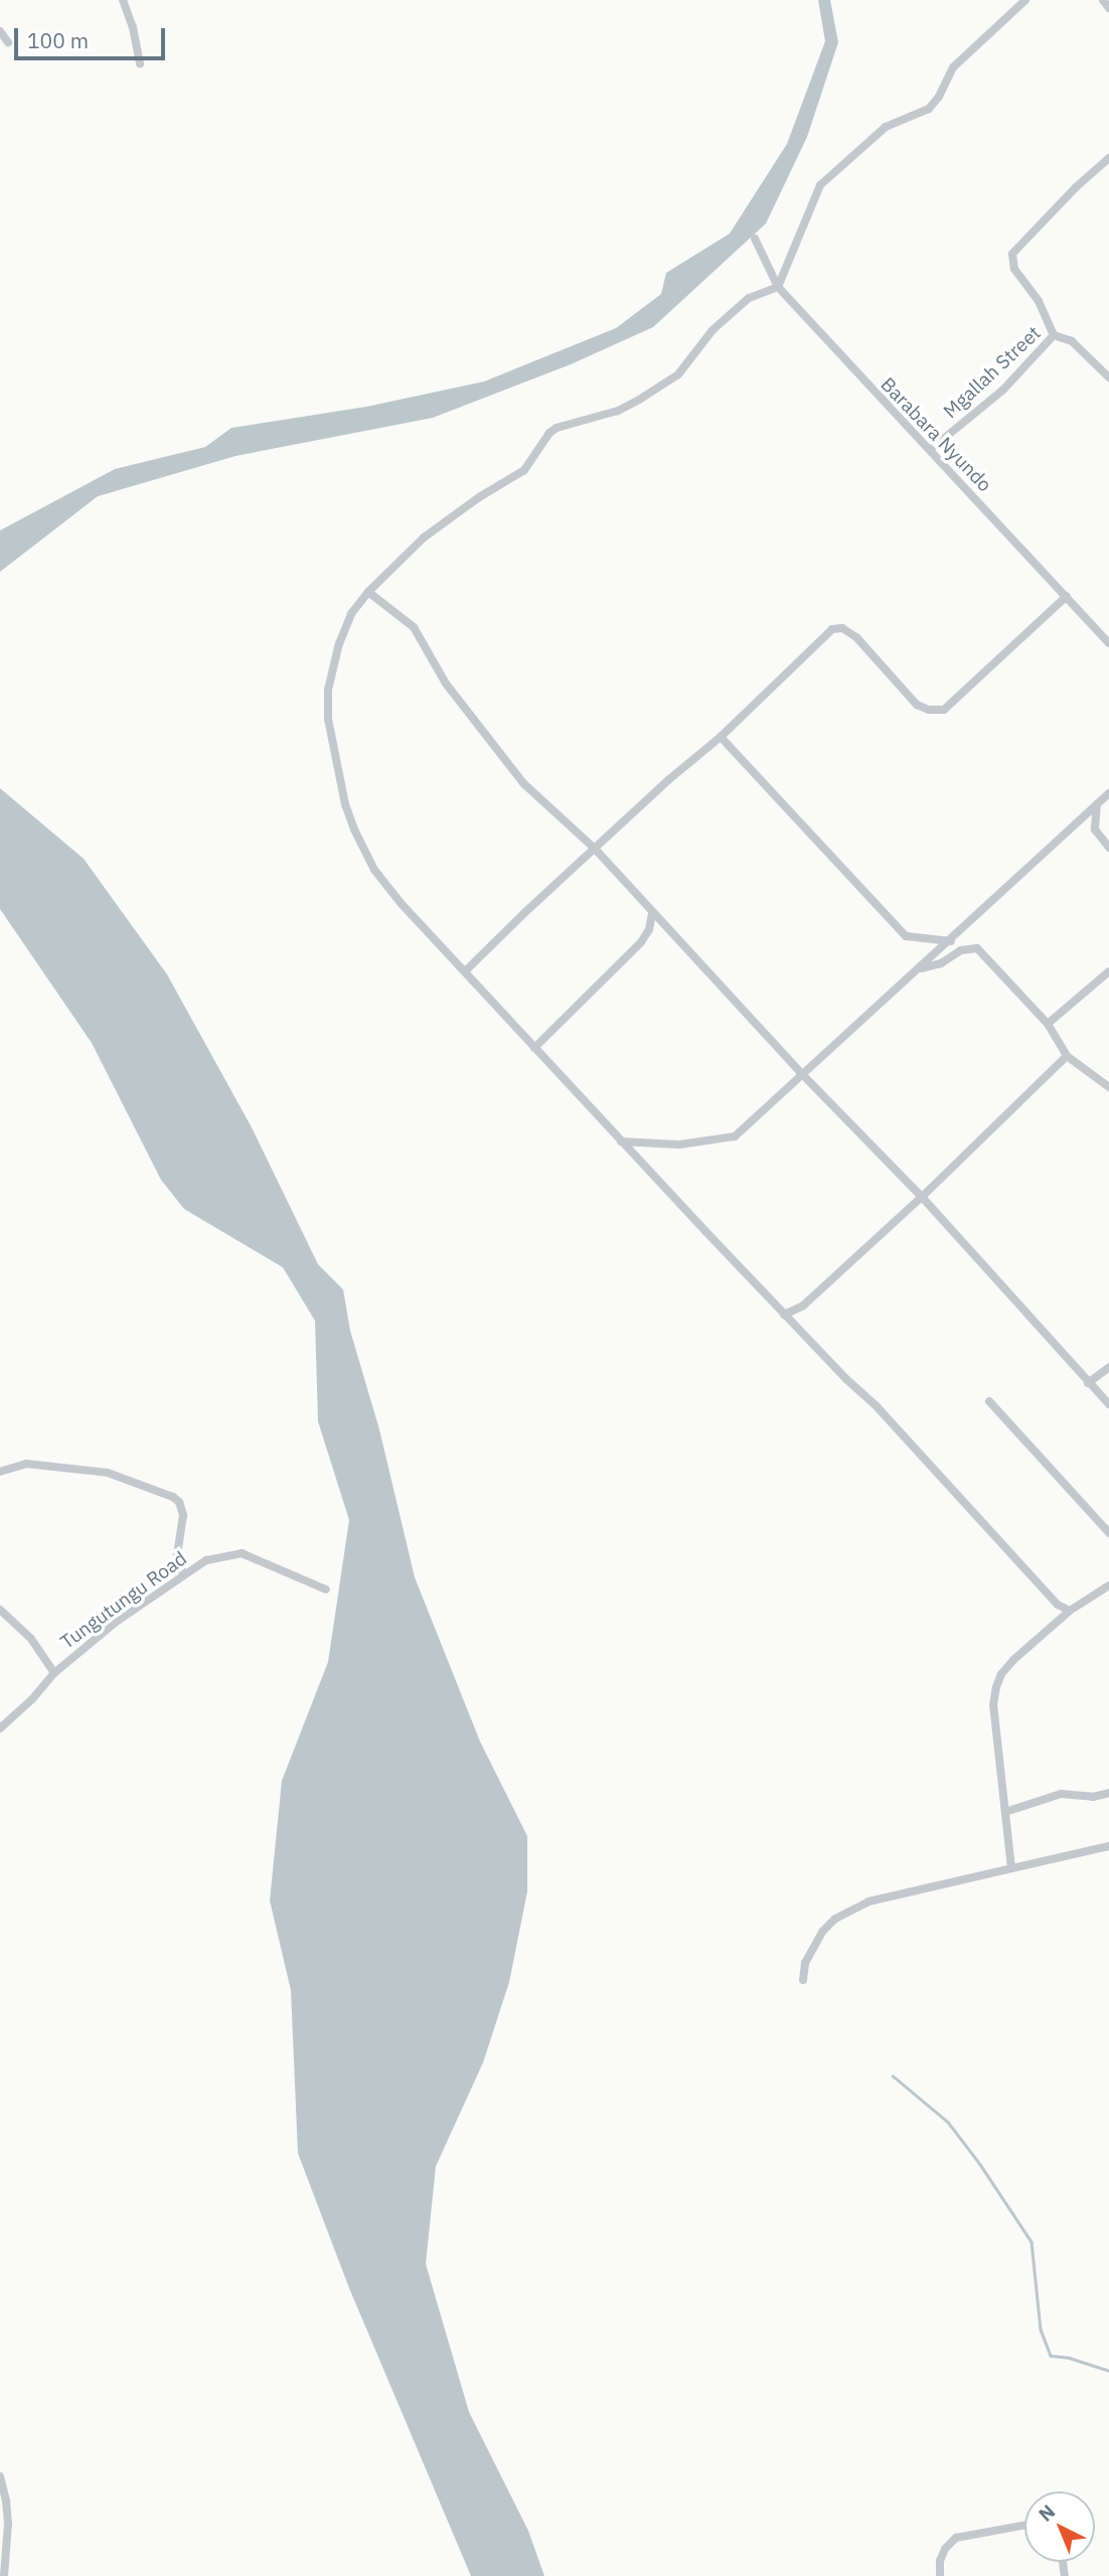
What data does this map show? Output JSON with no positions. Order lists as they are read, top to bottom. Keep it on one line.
{"streets":{"street":["Mgallah Street","Barabara Nyundo","Tungutungu Road"]},"crossings":[["Mgallah Street","Barabara Nyundo"]],"scale_bar":"100 m","north":"top left"}
